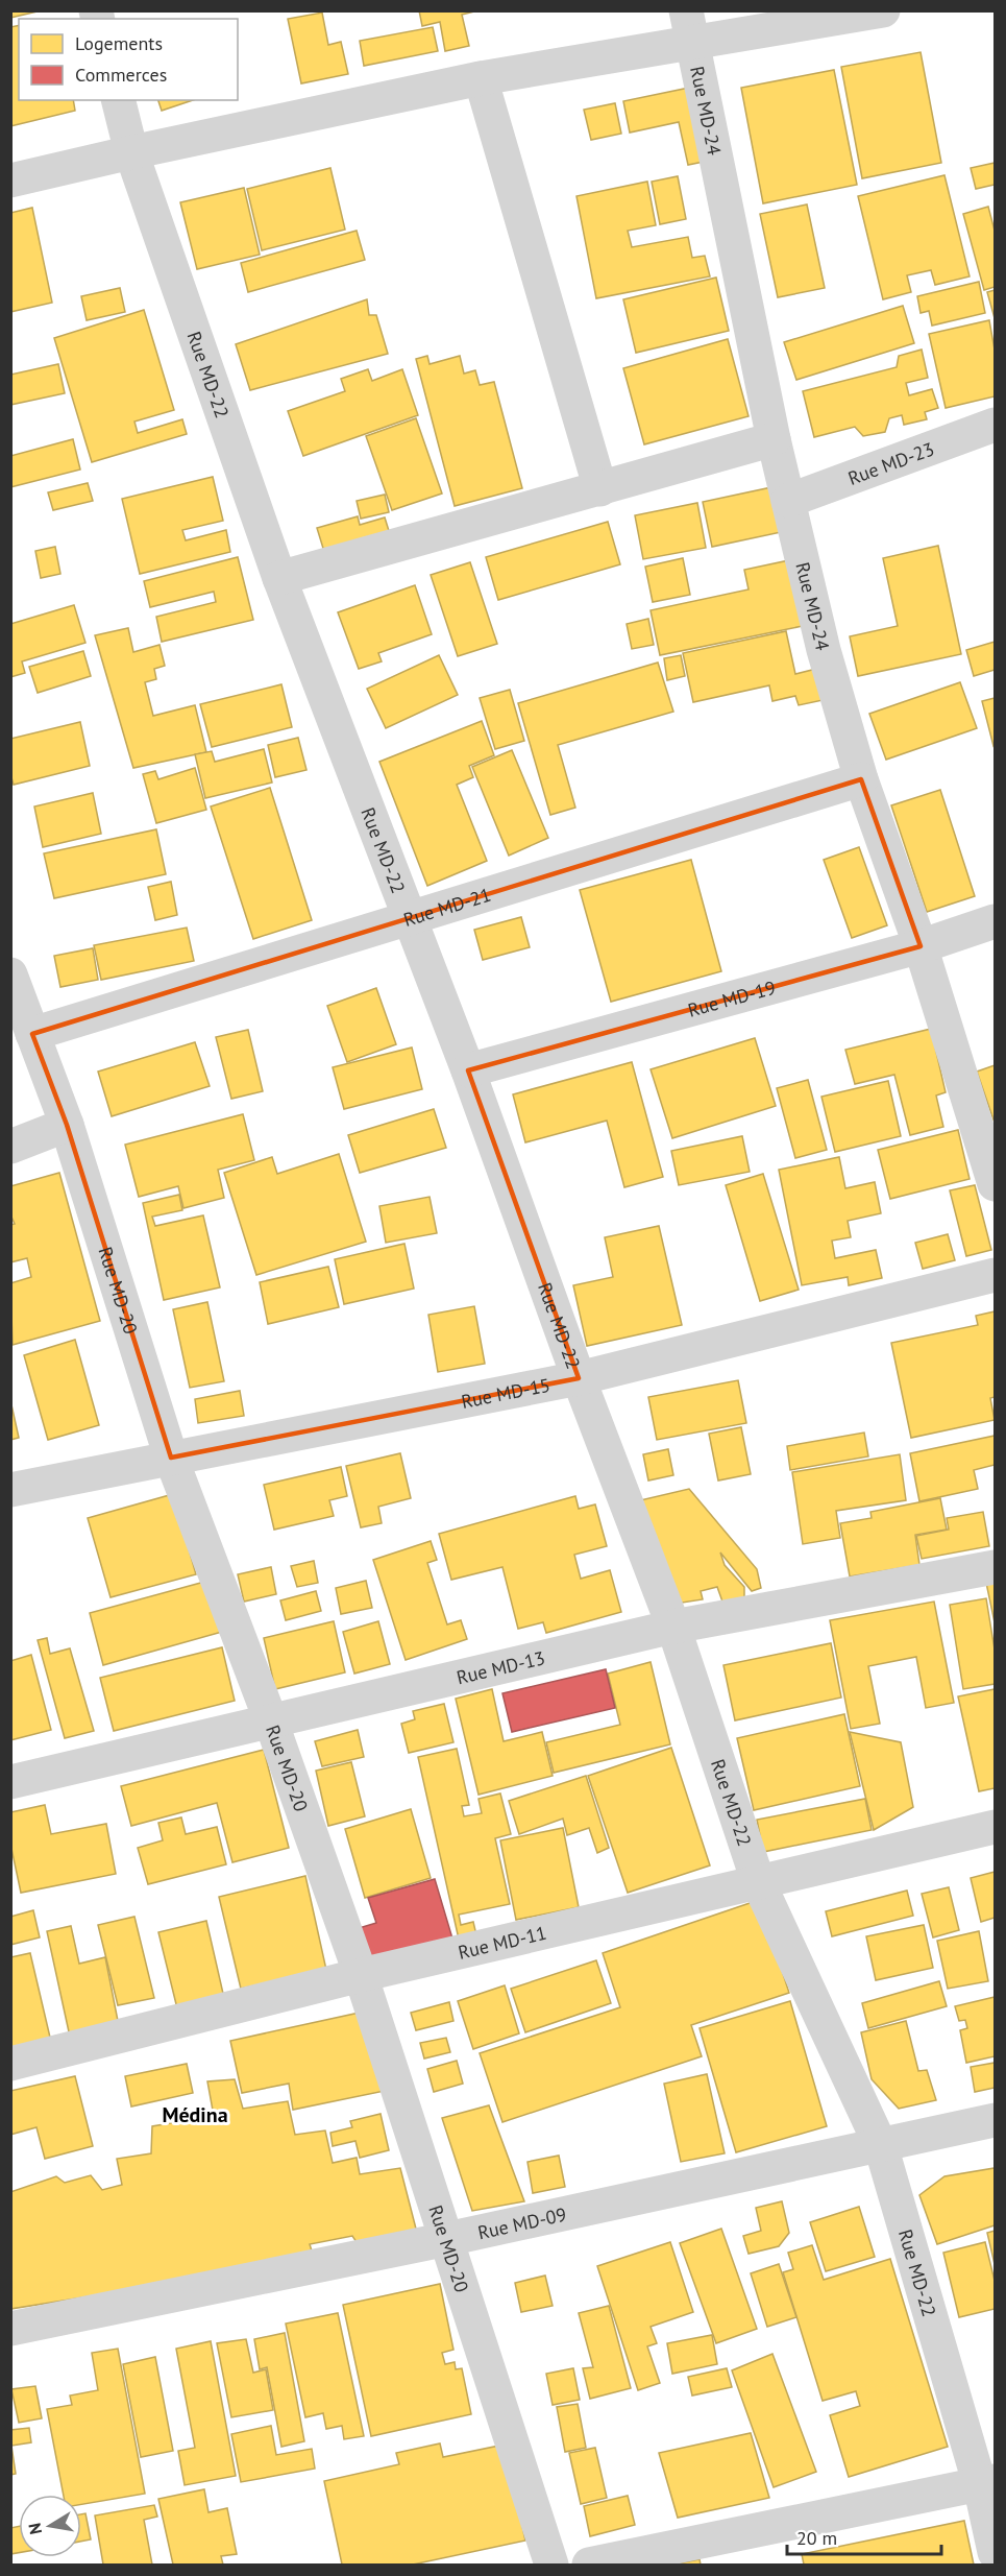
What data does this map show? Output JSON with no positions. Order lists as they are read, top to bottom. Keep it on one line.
{"streets":{"street":["Rue MD-24","Rue MD-22","Rue MD-23","Rue MD-21","Rue MD-19","Rue MD-20","Rue MD-15","Rue MD-13","Rue MD-11","Rue MD-09"]},"crossings":[["Rue MD-24","Rue MD-23"],["Rue MD-24","Rue MD-21"],["Rue MD-24","Rue MD-19"],["Rue MD-22","Rue MD-21"],["Rue MD-22","Rue MD-19"],["Rue MD-22","Rue MD-15"],["Rue MD-22","Rue MD-13"],["Rue MD-22","Rue MD-11"],["Rue MD-22","Rue MD-09"],["Rue MD-21","Rue MD-20"],["Rue MD-20","Rue MD-15"],["Rue MD-20","Rue MD-13"],["Rue MD-20","Rue MD-11"],["Rue MD-20","Rue MD-09"]],"districts":["Médina"],"legend":["Logements","Commerces"],"scale_bar":"20 m","north":"left"}
